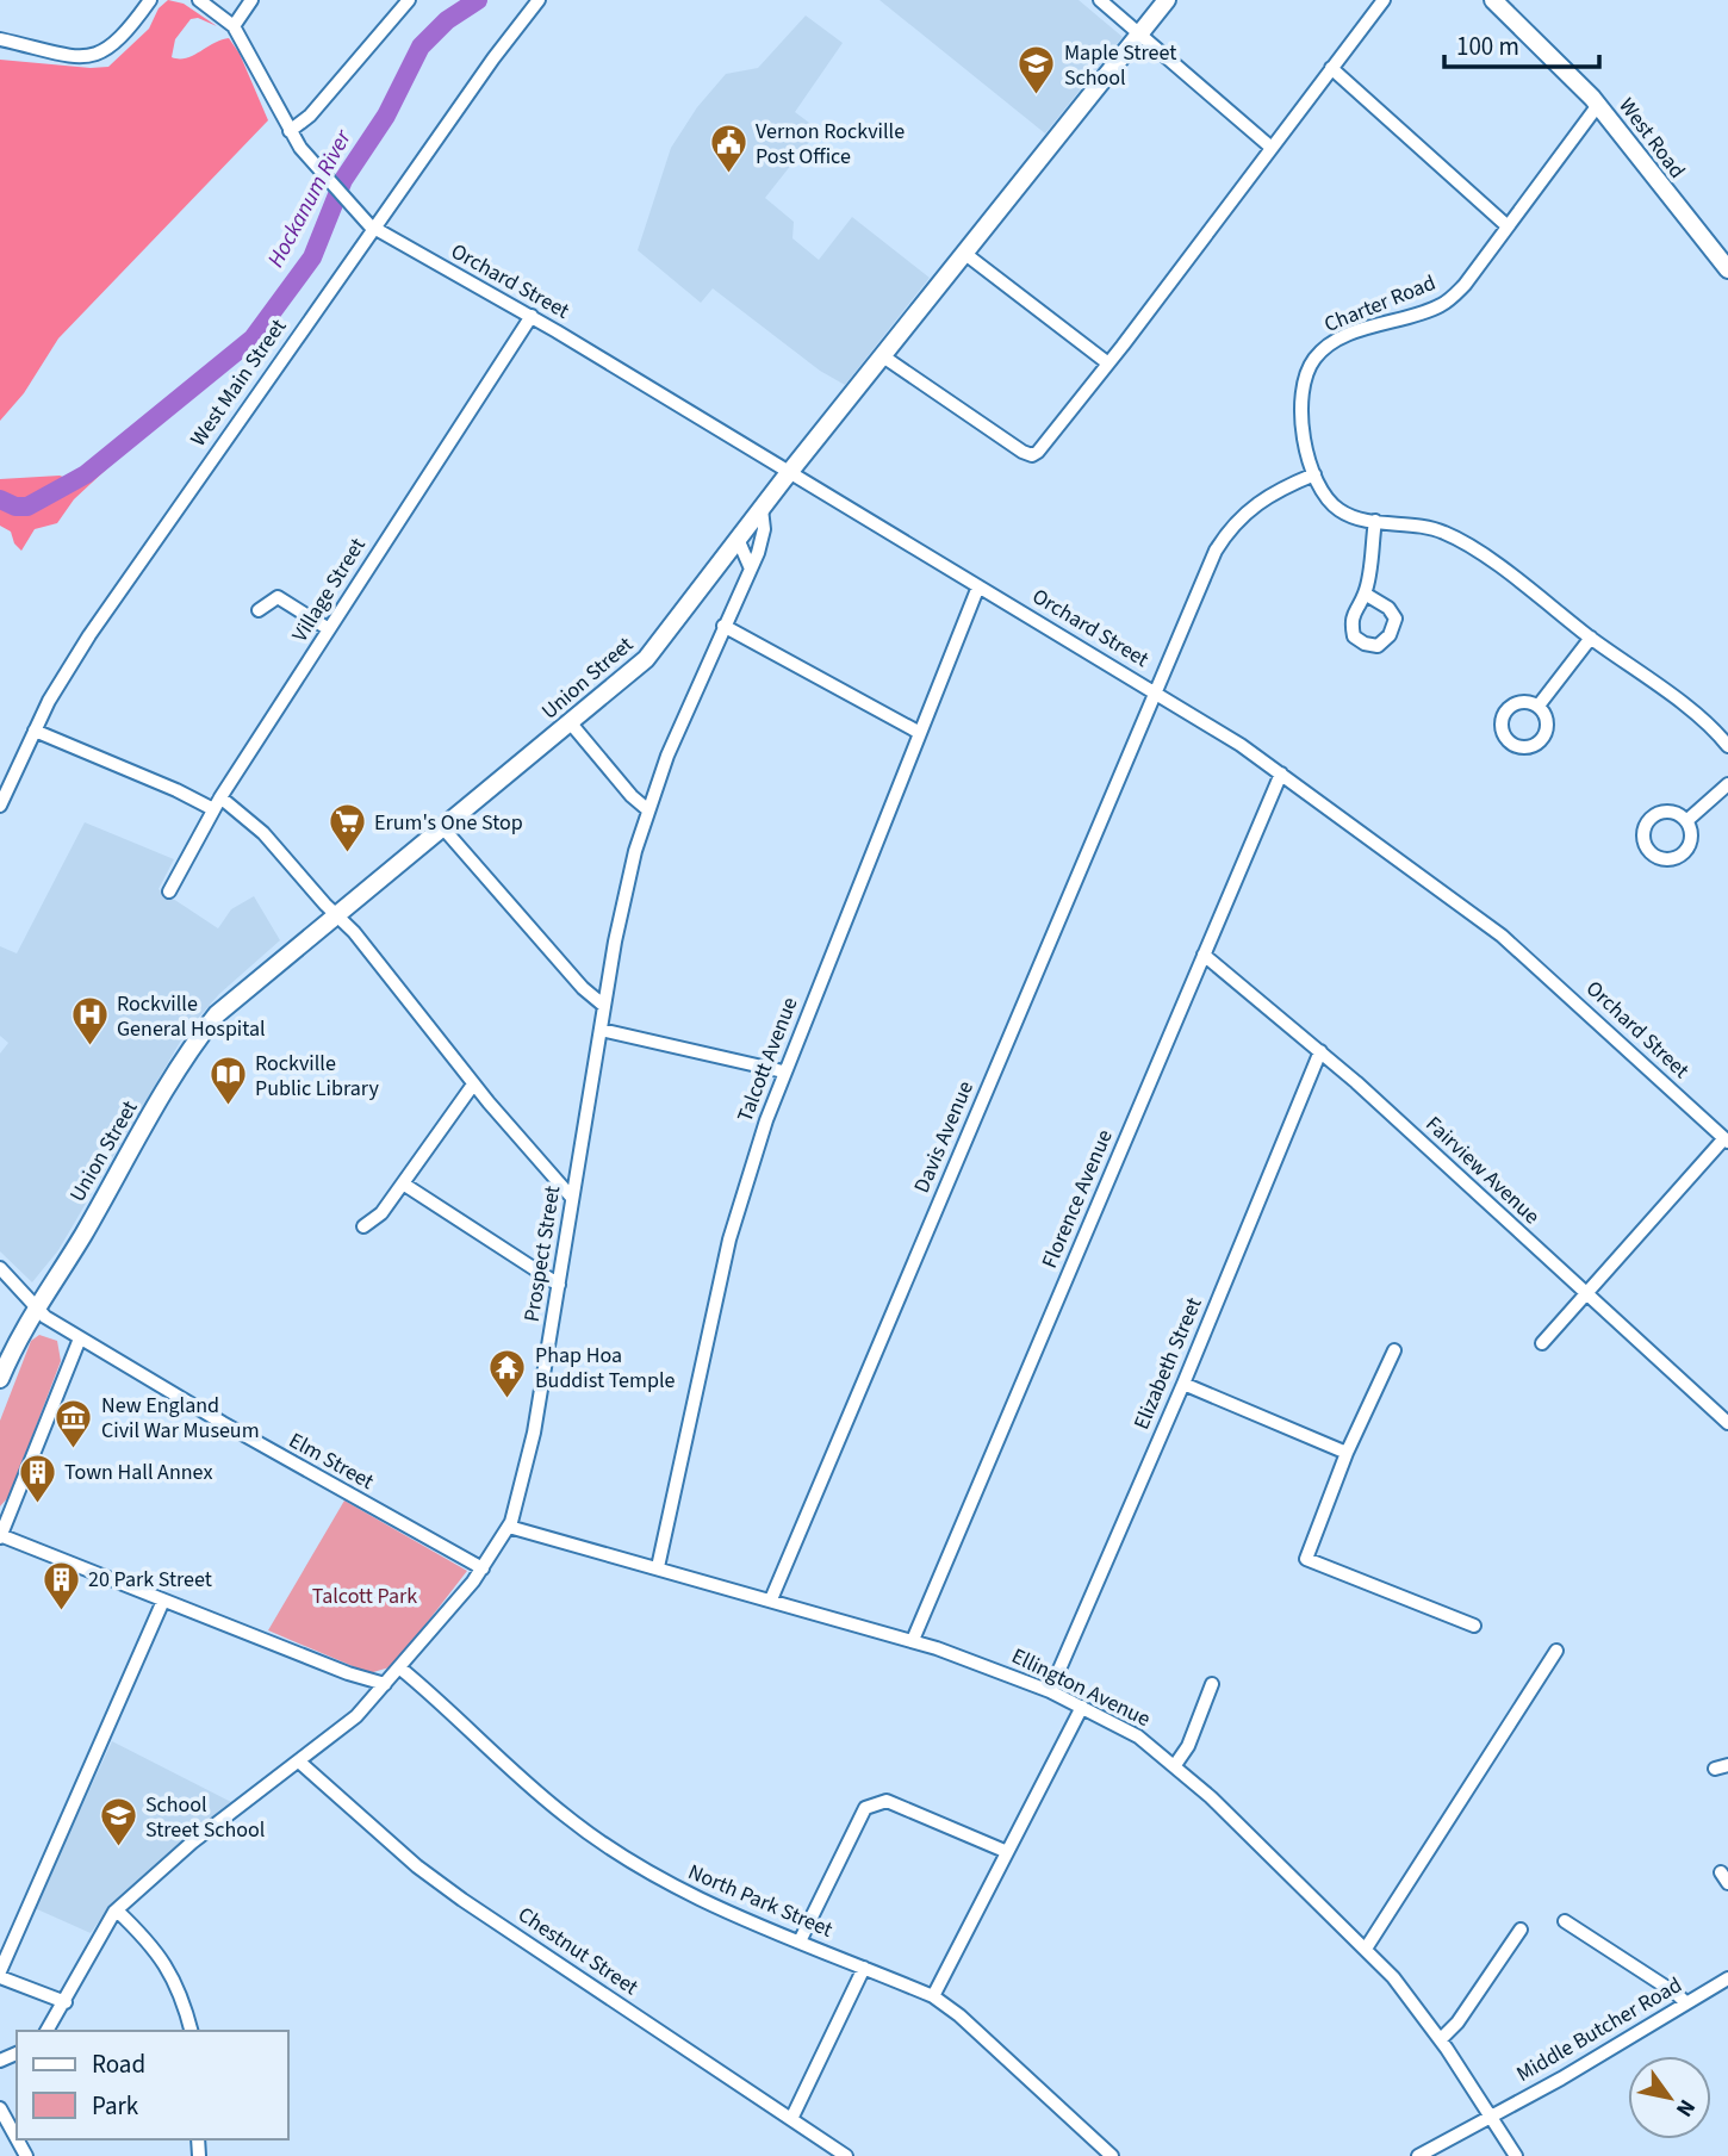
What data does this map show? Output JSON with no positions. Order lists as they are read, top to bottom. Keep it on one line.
{"streets":{"main road":["West Road","Union Street"],"street":["Orchard Street","Charter Road","West Main Street","Village Street","Talcott Avenue","Davis Avenue","Fairview Avenue","Florence Avenue","Prospect Street","Elizabeth Street","Elm Street","Ellington Avenue","North Park Street","Chestnut Street","Middle Butcher Road"]},"crossings":[["West Road","Charter Road"],["Orchard Street","West Main Street"],["Orchard Street","Village Street"],["Orchard Street","Union Street"],["Orchard Street","Talcott Avenue"],["Orchard Street","Davis Avenue"],["Orchard Street","Florence Avenue"],["Charter Road","Davis Avenue"],["Union Street","Prospect Street"],["Union Street","Elm Street"],["Talcott Avenue","Ellington Avenue"],["Davis Avenue","Ellington Avenue"],["Fairview Avenue","Florence Avenue"],["Fairview Avenue","Elizabeth Street"],["Florence Avenue","Ellington Avenue"],["Prospect Street","Elm Street"],["Prospect Street","Ellington Avenue"],["Prospect Street","North Park Street"],["Prospect Street","Chestnut Street"],["Elizabeth Street","Ellington Avenue"],["Ellington Avenue","Middle Butcher Road"]],"water":["Hockanum River"],"parks":["Talcott Park"],"places":{"school or university":["Maple Street School","School Street School"],"public building":["Vernon Rockville Post Office"],"supermarket":["Erum's One Stop"],"hospital":["Rockville General Hospital"],"library":["Rockville Public Library"],"temple":["Phap Hoa Buddist Temple"],"museum":["New England Civil War Museum"],"building":["Town Hall Annex","20 Park Street"]},"legend":["Road","Park"],"scale_bar":"100 m","north":"bottom right"}
